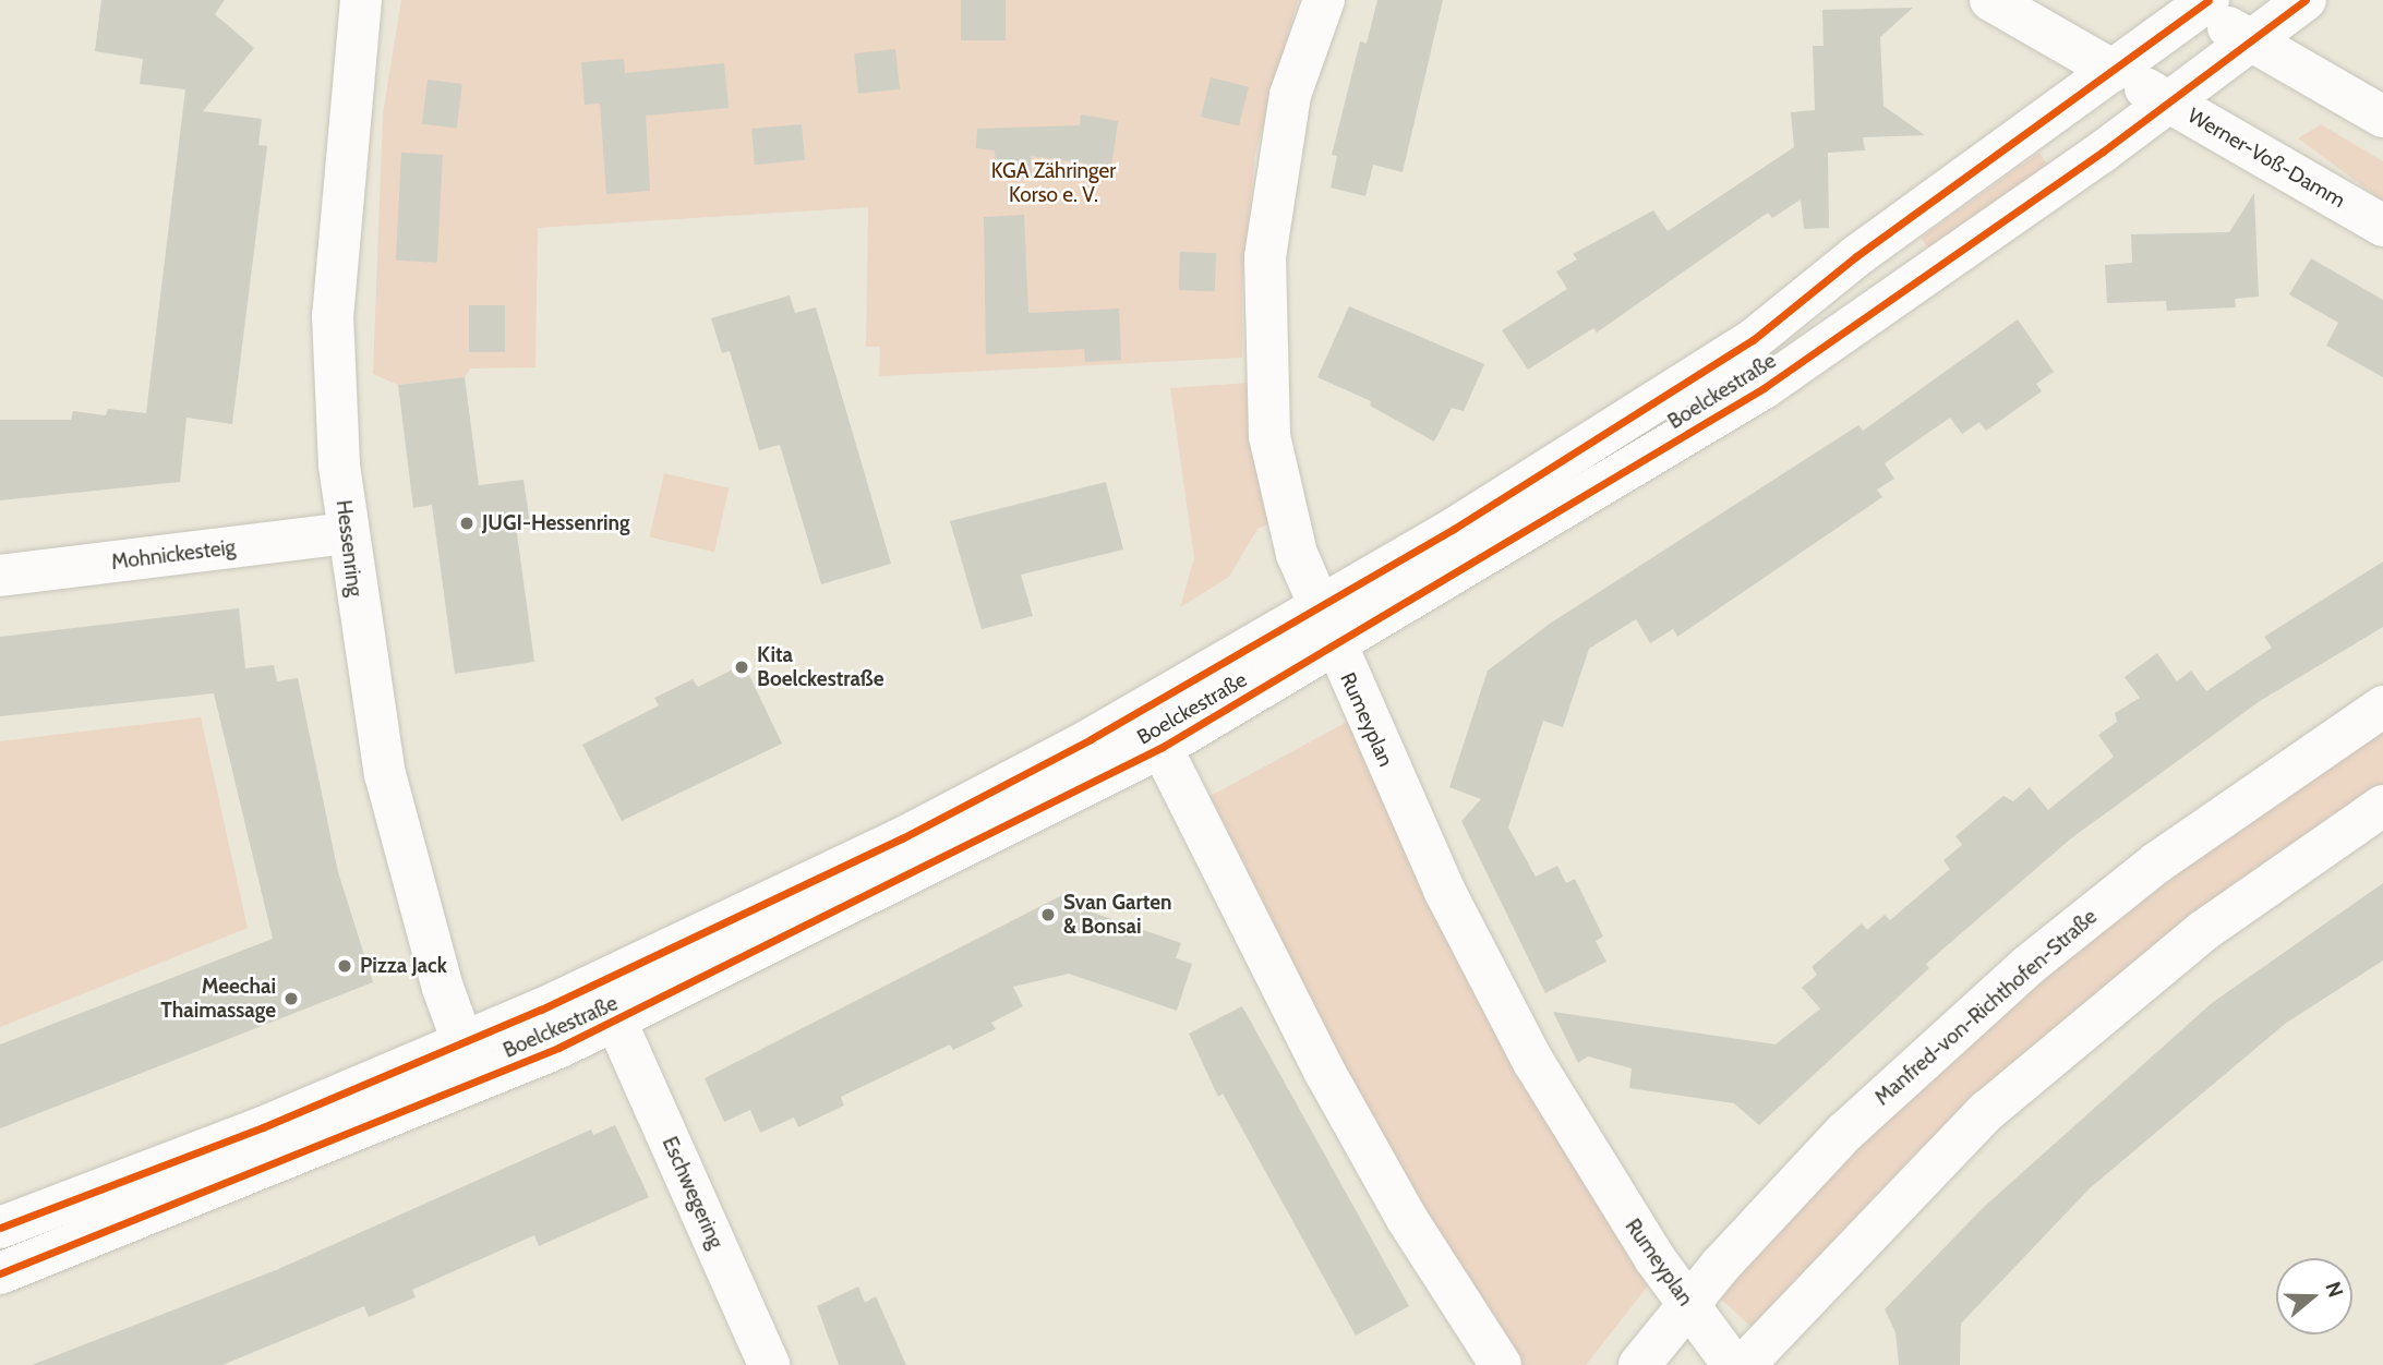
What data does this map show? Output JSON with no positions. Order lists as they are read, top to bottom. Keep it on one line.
{"streets":{"street":["Werner-Voß-Damm","Boelckestraße","Hessenring","Mohnickesteig","Rumeyplan","Manfred-von-Richthofen-Straße","Eschwegering"]},"crossings":[["Werner-Voß-Damm","Boelckestraße"],["Boelckestraße","Hessenring"],["Boelckestraße","Rumeyplan"],["Boelckestraße","Eschwegering"],["Hessenring","Mohnickesteig"],["Rumeyplan","Manfred-von-Richthofen-Straße"]],"parks":["KGA Zähringer Korso e. V."],"places":["JUGI-Hessenring","Kita Boelckestraße","Svan Garten & Bonsai","Pizza Jack","Meechai Thaimassage"],"north":"right"}
